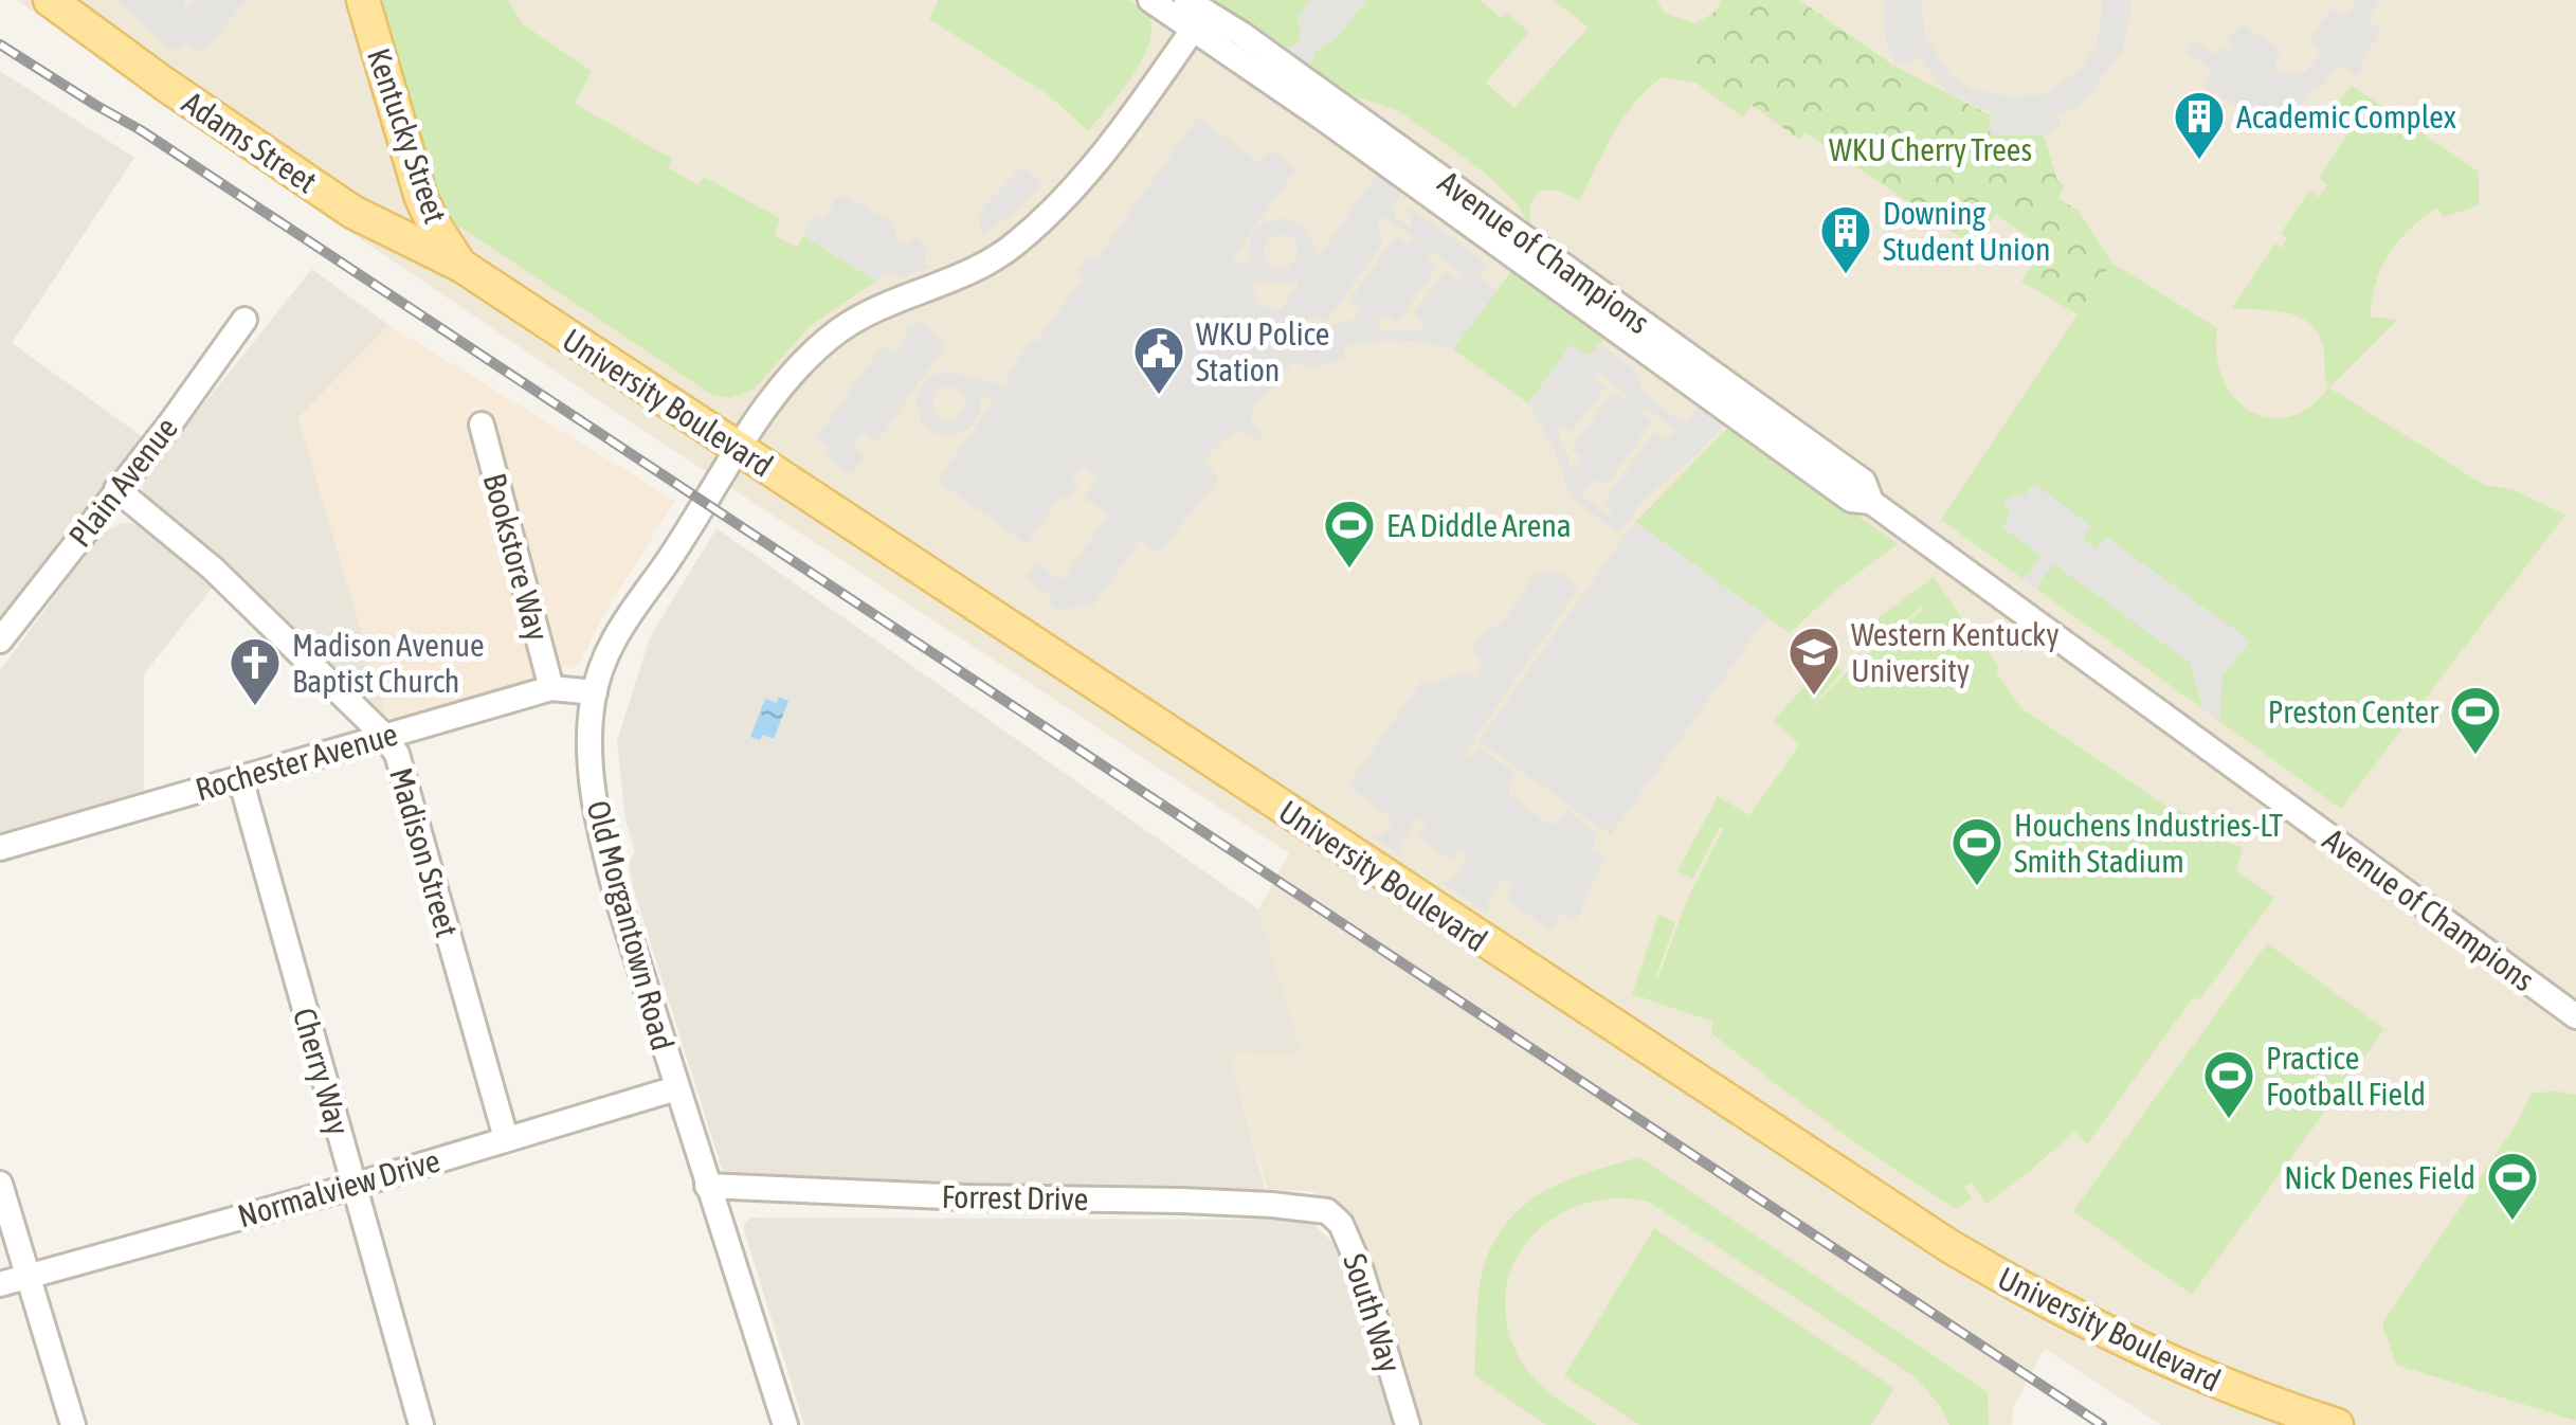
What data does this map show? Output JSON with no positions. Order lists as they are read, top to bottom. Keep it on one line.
{"streets":{"main road":["Kentucky Street","Adams Street","University Boulevard"],"street":["Avenue of Champions","Plain Avenue","Bookstore Way","Rochester Avenue","Madison Street","Old Morgantown Road","Cherry Way","Normalview Drive","Forrest Drive","South Way"]},"crossings":[["Kentucky Street","Adams Street"],["Kentucky Street","University Boulevard"],["Adams Street","University Boulevard"],["Avenue of Champions","Old Morgantown Road"],["University Boulevard","Old Morgantown Road"],["Plain Avenue","Madison Street"],["Bookstore Way","Rochester Avenue"],["Rochester Avenue","Madison Street"],["Rochester Avenue","Old Morgantown Road"],["Rochester Avenue","Cherry Way"],["Madison Street","Normalview Drive"],["Old Morgantown Road","Normalview Drive"],["Old Morgantown Road","Forrest Drive"],["Cherry Way","Normalview Drive"],["Forrest Drive","South Way"]],"parks":["WKU Cherry Trees"],"places":{"building":["Academic Complex","Downing Student Union"],"public building":["WKU Police Station"],"sports":["EA Diddle Arena","Preston Center","Houchens Industries-LT Smith Stadium","Practice Football Field","Nick Denes Field"],"school or university":["Western Kentucky University"],"church":["Madison Avenue Baptist Church"]}}
